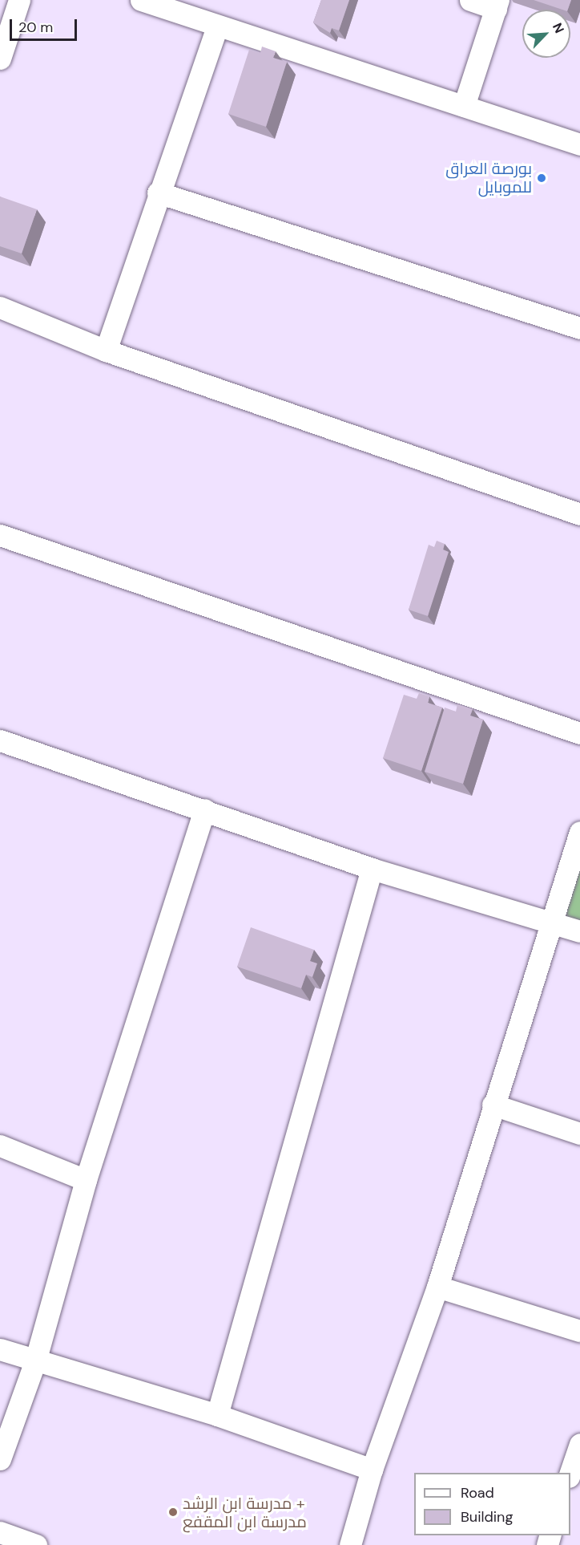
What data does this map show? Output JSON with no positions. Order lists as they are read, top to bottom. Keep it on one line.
{"places":["بورصة العراق للموبايل","مدرسة ابن الرشد + مدرسة ابن المقفع"],"legend":["Road","Building"],"scale_bar":"20 m","north":"top right"}
